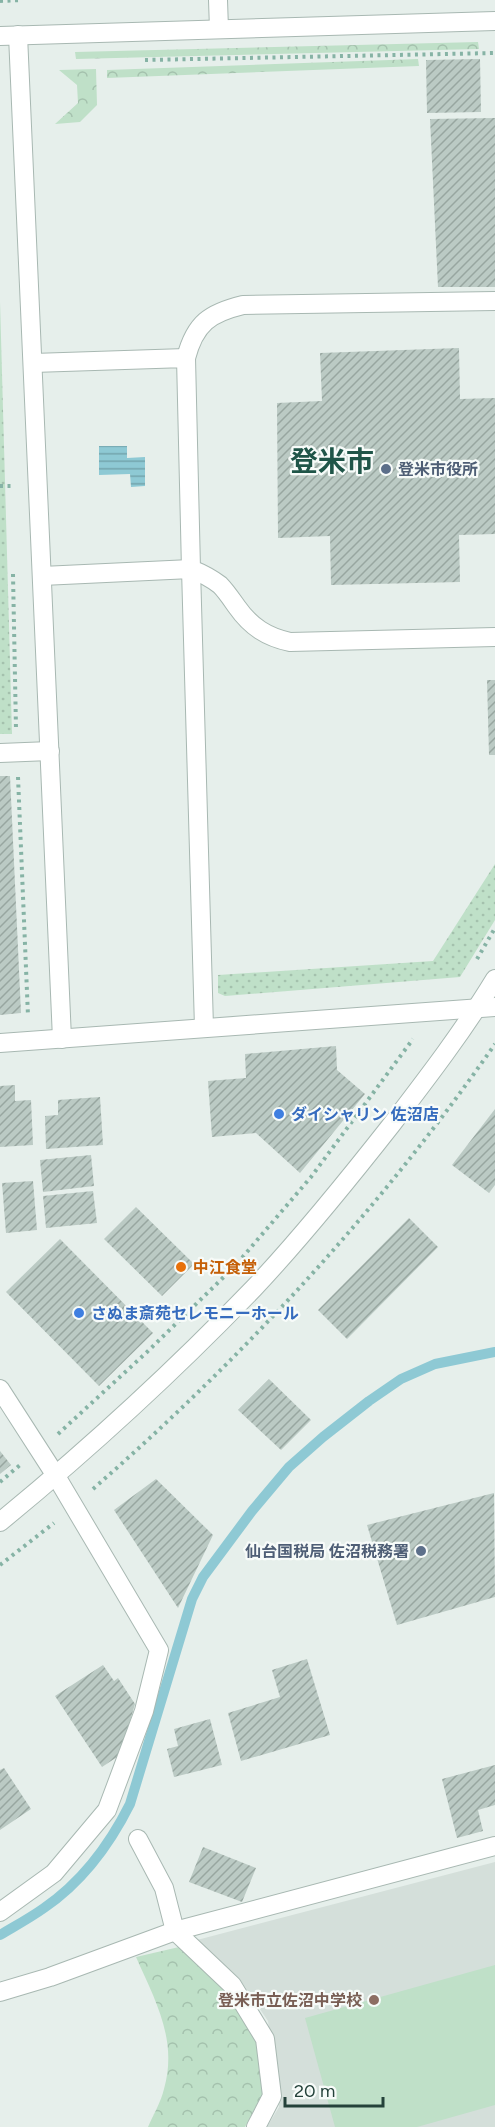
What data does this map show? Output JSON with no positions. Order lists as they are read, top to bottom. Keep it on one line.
{"districts":["登米市"],"places":["登米市役所","ダイシャリン 佐沼店","中江食堂","さぬま斎苑セレモニーホール","仙台国税局 佐沼税務署","登米市立佐沼中学校"],"scale_bar":"20 m"}
